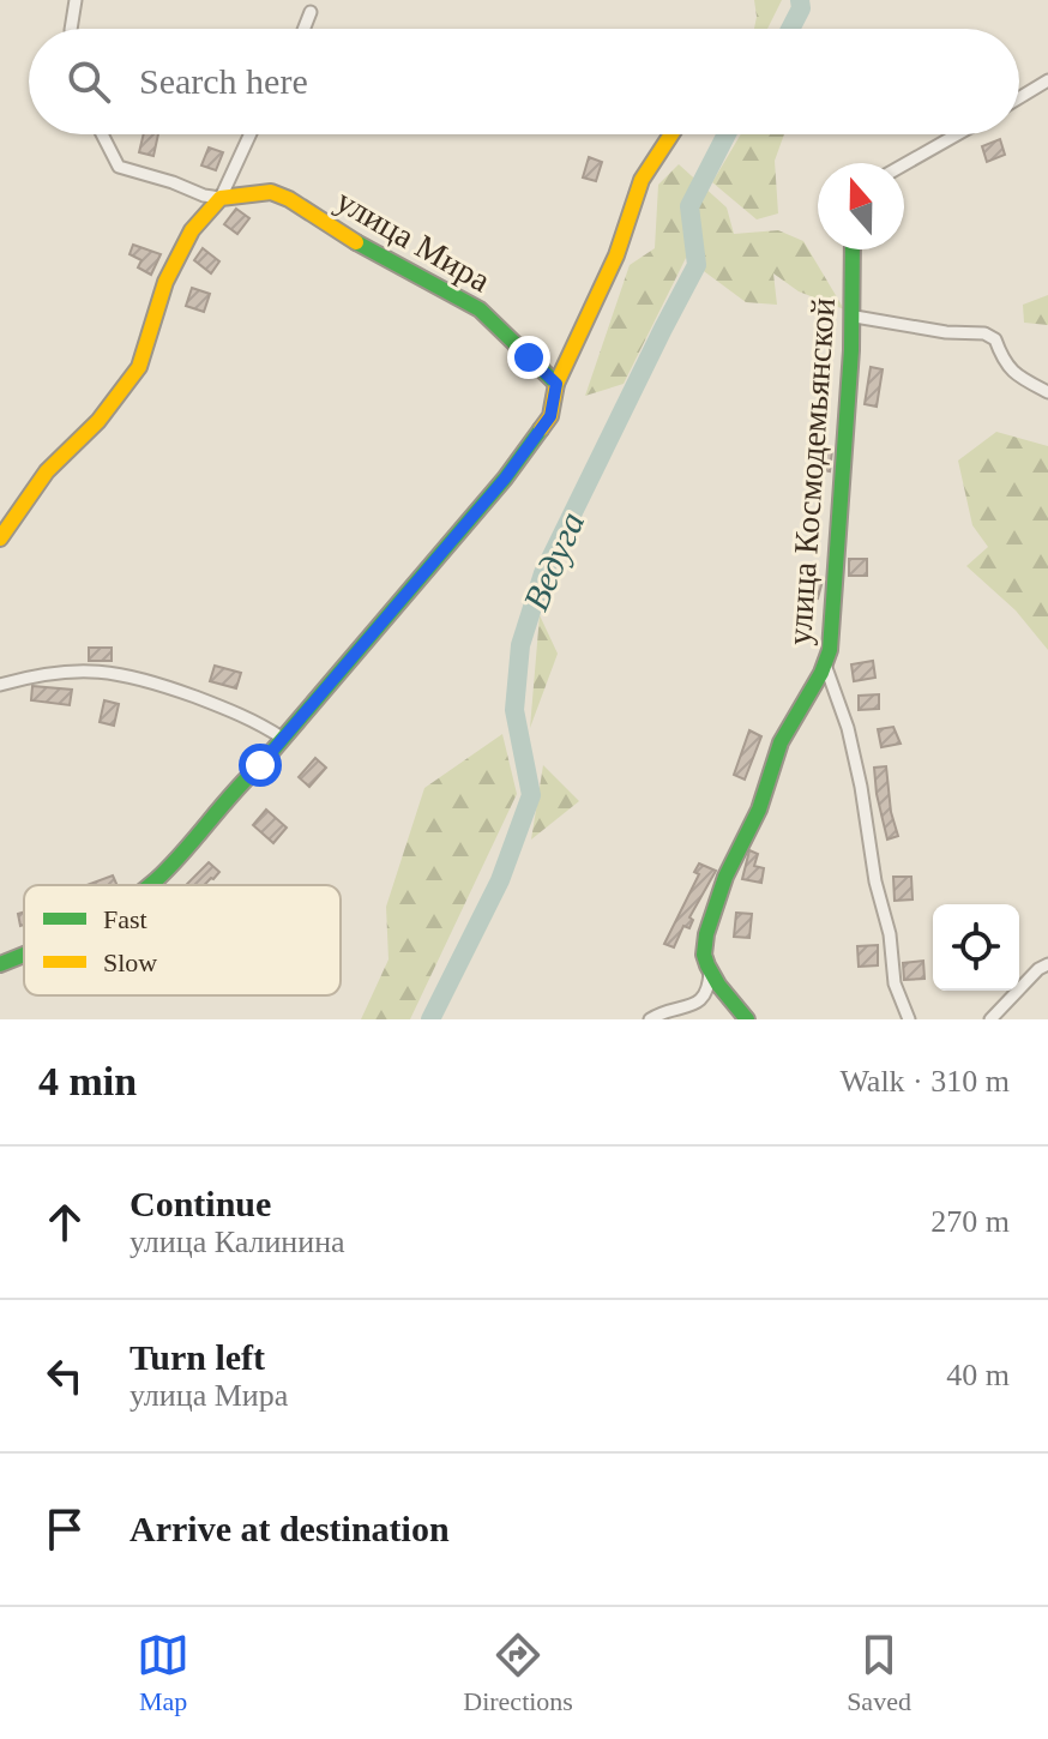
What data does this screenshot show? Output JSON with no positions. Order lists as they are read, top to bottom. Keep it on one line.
{"streets":{"street":["улица Мира","улица Космодемьянской"]},"water":["Ведуга"],"legend":["Fast","Slow"],"north":"top","page":{"search":"Search here","heading":["4 min","Walk · 310 m"],"list":[["Continue","улица Калинина","270 m"],["Turn left","улица Мира","40 m"],"Arrive at destination"],"nav":["Map","Directions","Saved"]}}
